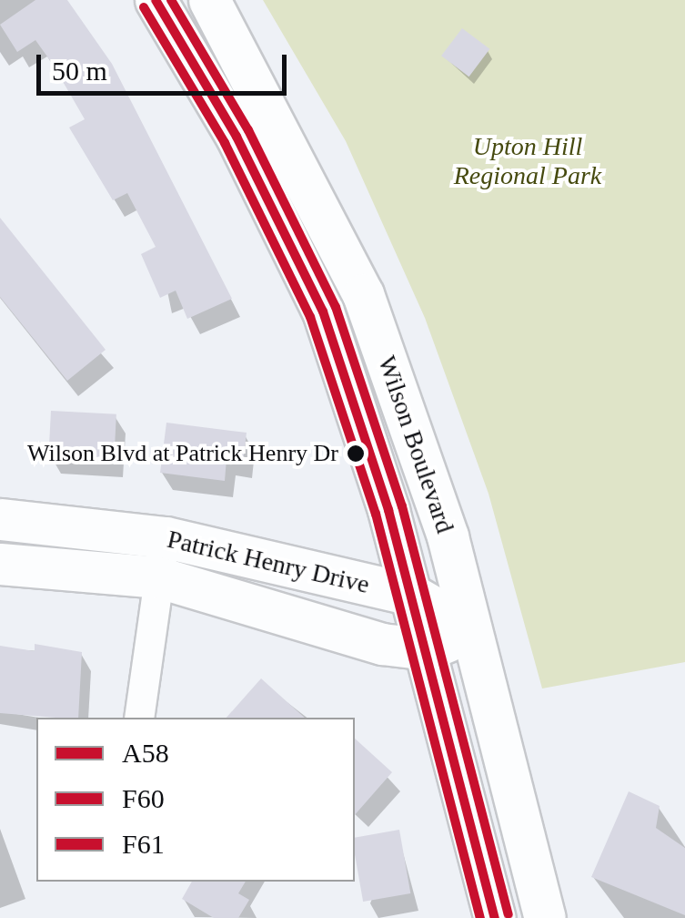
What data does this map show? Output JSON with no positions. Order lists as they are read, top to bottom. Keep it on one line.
{"streets":{"main road":["Wilson Boulevard","Patrick Henry Drive"]},"crossings":[["Wilson Boulevard","Patrick Henry Drive"]],"parks":["Upton Hill Regional Park"],"places":["Wilson Blvd at Patrick Henry Dr"],"lines":["transit line A58","transit line F61","transit line F60"],"legend":["A58","F60","F61"],"scale_bar":"50 m"}
